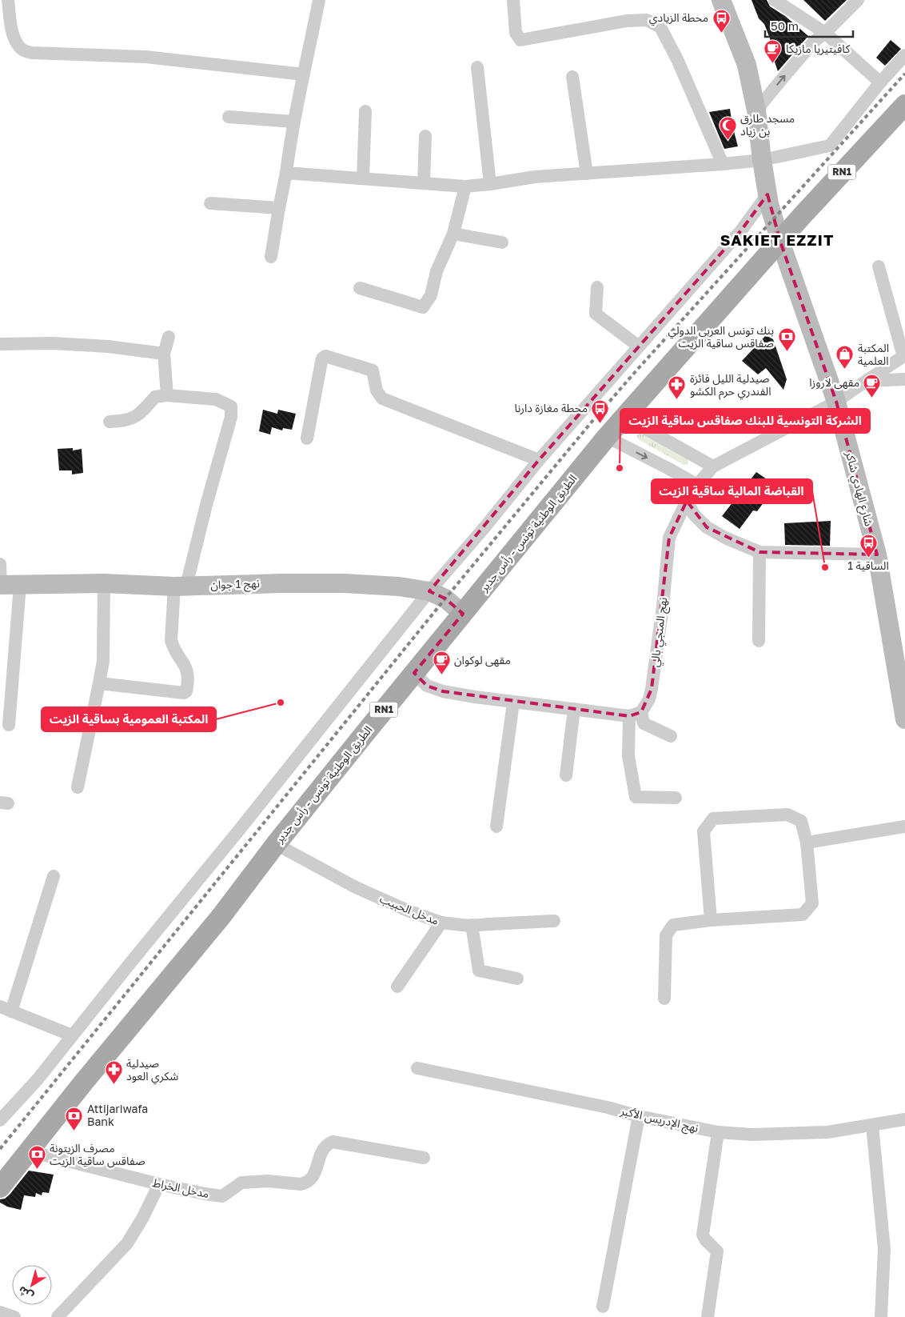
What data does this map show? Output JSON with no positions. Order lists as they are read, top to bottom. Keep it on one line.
{"streets":{"main road":["RN1","شارع الهادي شاكر","الطريق الوطنية تونس - رأس جدير","نهج 1 جوان"],"street":["نهج المنجي بالي","مدخل الحبيب","نهج الإدريس الأكبر","مدخل الخراط"]},"crossings":[["RN1","شارع الهادي شاكر"],["RN1","الطريق الوطنية تونس - رأس جدير"],["شارع الهادي شاكر","الطريق الوطنية تونس - رأس جدير"],["شارع الهادي شاكر","نهج المنجي بالي"],["الطريق الوطنية تونس - رأس جدير","نهج 1 جوان"],["الطريق الوطنية تونس - رأس جدير","مدخل الحبيب"],["الطريق الوطنية تونس - رأس جدير","مدخل الخراط"]],"districts":["SAKIET EZZIT"],"places":{"bus stop":["محطة الزيادي","محطة مغازة دارنا","الساقية 1"],"cafe":["كافيتيريا مازيكا","مقهى لاروزا","مقهى لوكوان"],"mosque":["مسجد طارق بن زياد"],"bank":["بنك تونس العربي الدولي صفاقس ساقية الزيت","Attijariwafa Bank","مصرف الزيتونة صفاقس ساقية الزيت"],"shop":["المكتبة العلمية"],"pharmacy":["صيدلية الليل فائزة الفندري حرم الكشو","صيدلية شكري العود"],"other":["الشركة التونسية للبنك صفاقس ساقية الزيت","القباضة المالية ساقية الزيت","المكتبة العمومية بساقية الزيت"]},"scale_bar":"50 m","north":"bottom left"}
